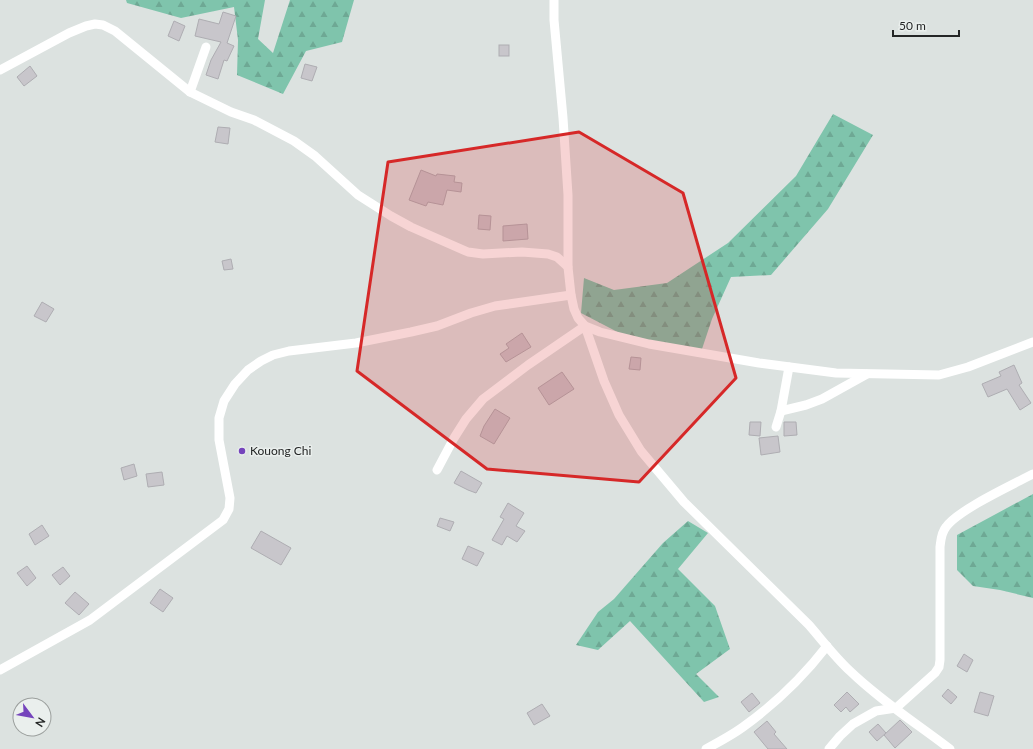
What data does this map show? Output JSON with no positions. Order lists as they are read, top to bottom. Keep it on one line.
{"places":["Kouong Chi"],"scale_bar":"50 m","north":"bottom right"}
